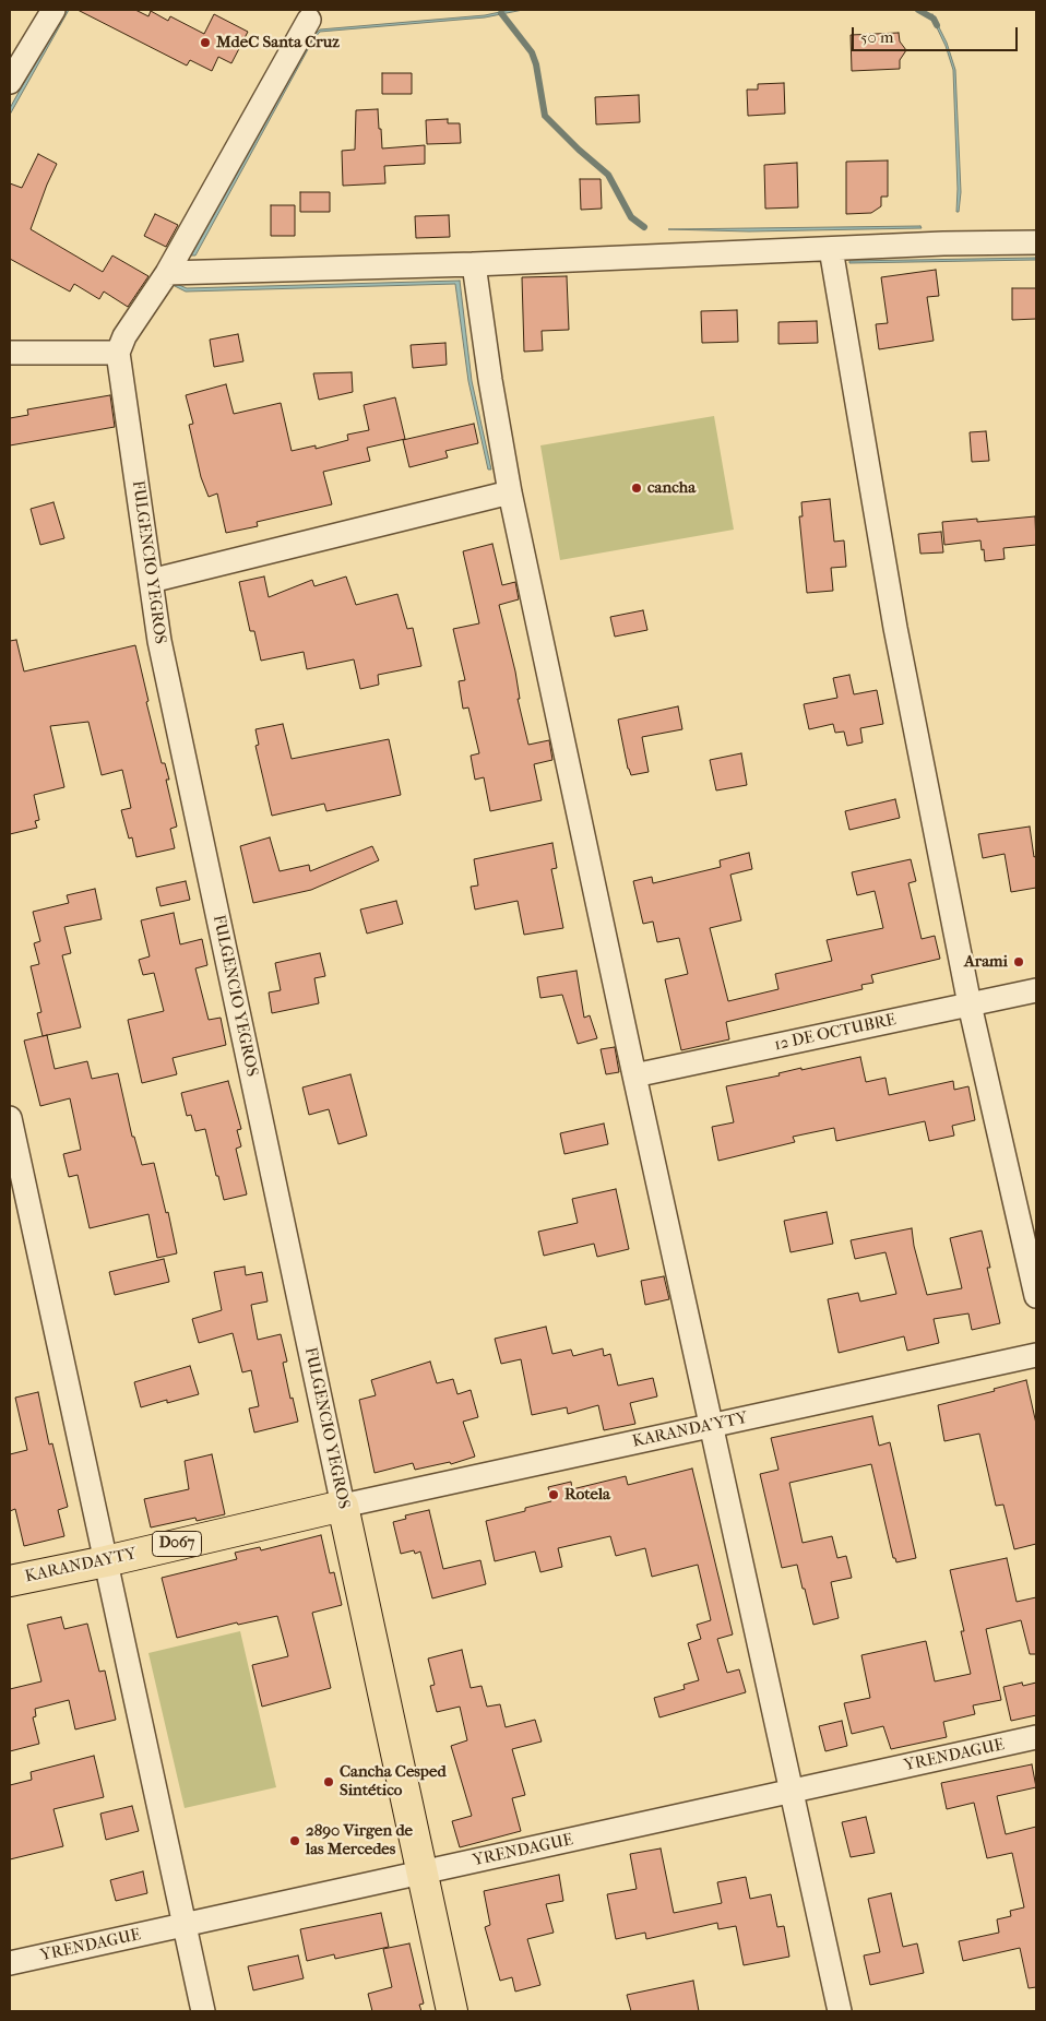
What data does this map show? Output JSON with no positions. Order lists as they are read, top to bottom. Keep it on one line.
{"streets":{"main road":["FULGENCIO YEGROS","D067","KARANDAYTY"],"street":["12 DE OCTUBRE","KARANDA'YTY","YRENDAGUE"]},"crossings":[["FULGENCIO YEGROS","KARANDA'YTY"],["FULGENCIO YEGROS","KARANDAYTY"],["FULGENCIO YEGROS","YRENDAGUE"],["KARANDA'YTY","KARANDAYTY"]],"places":["MdeC Santa Cruz","cancha","Arami","Rotela","Cancha Cesped Sintético","2890 Virgen de las Mercedes"],"scale_bar":"50 m"}
